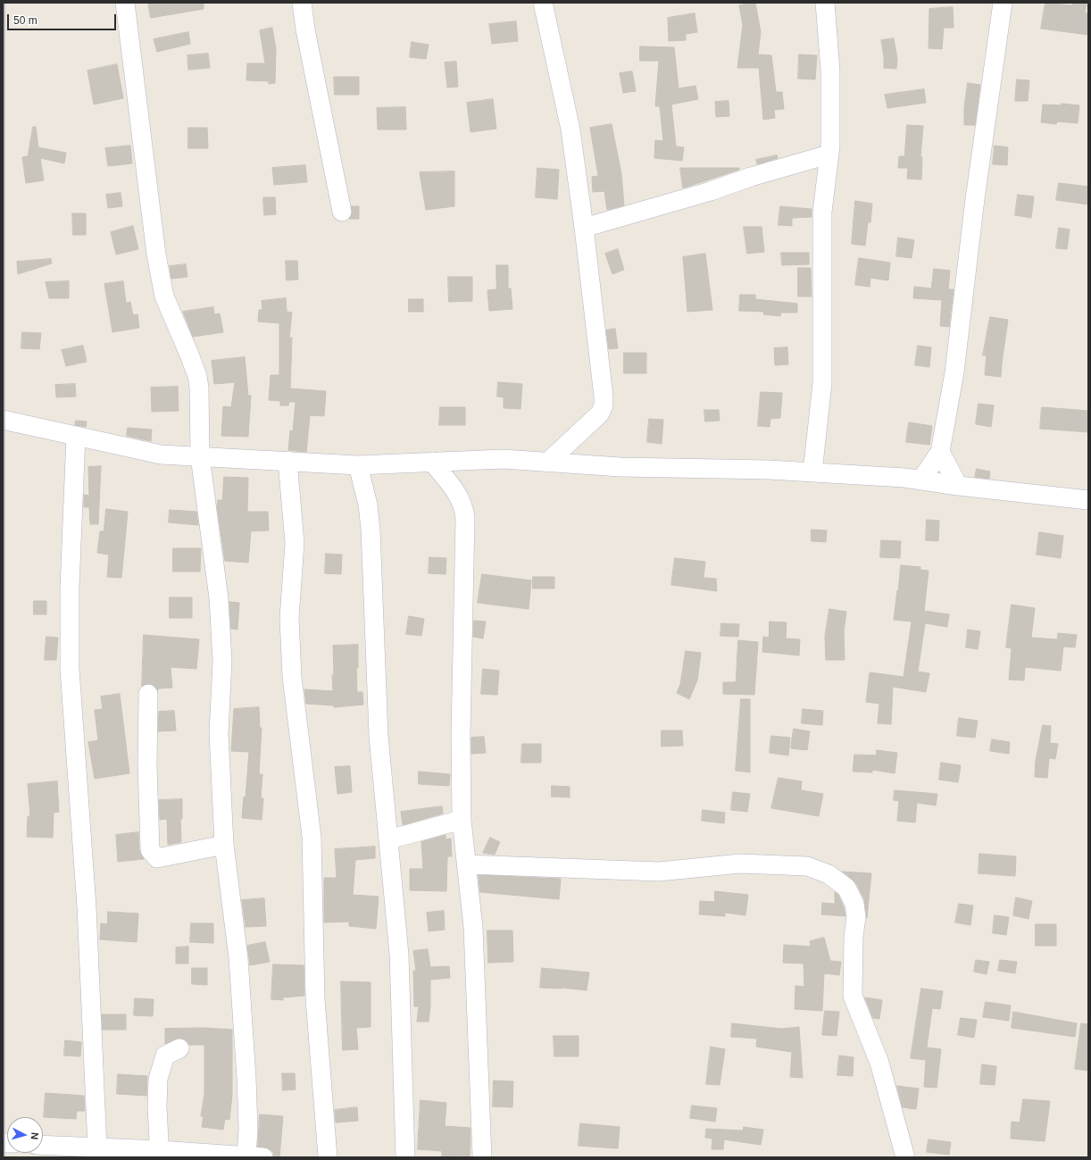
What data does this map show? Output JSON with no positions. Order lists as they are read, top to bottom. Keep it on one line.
{"scale_bar":"50 m","north":"right"}
